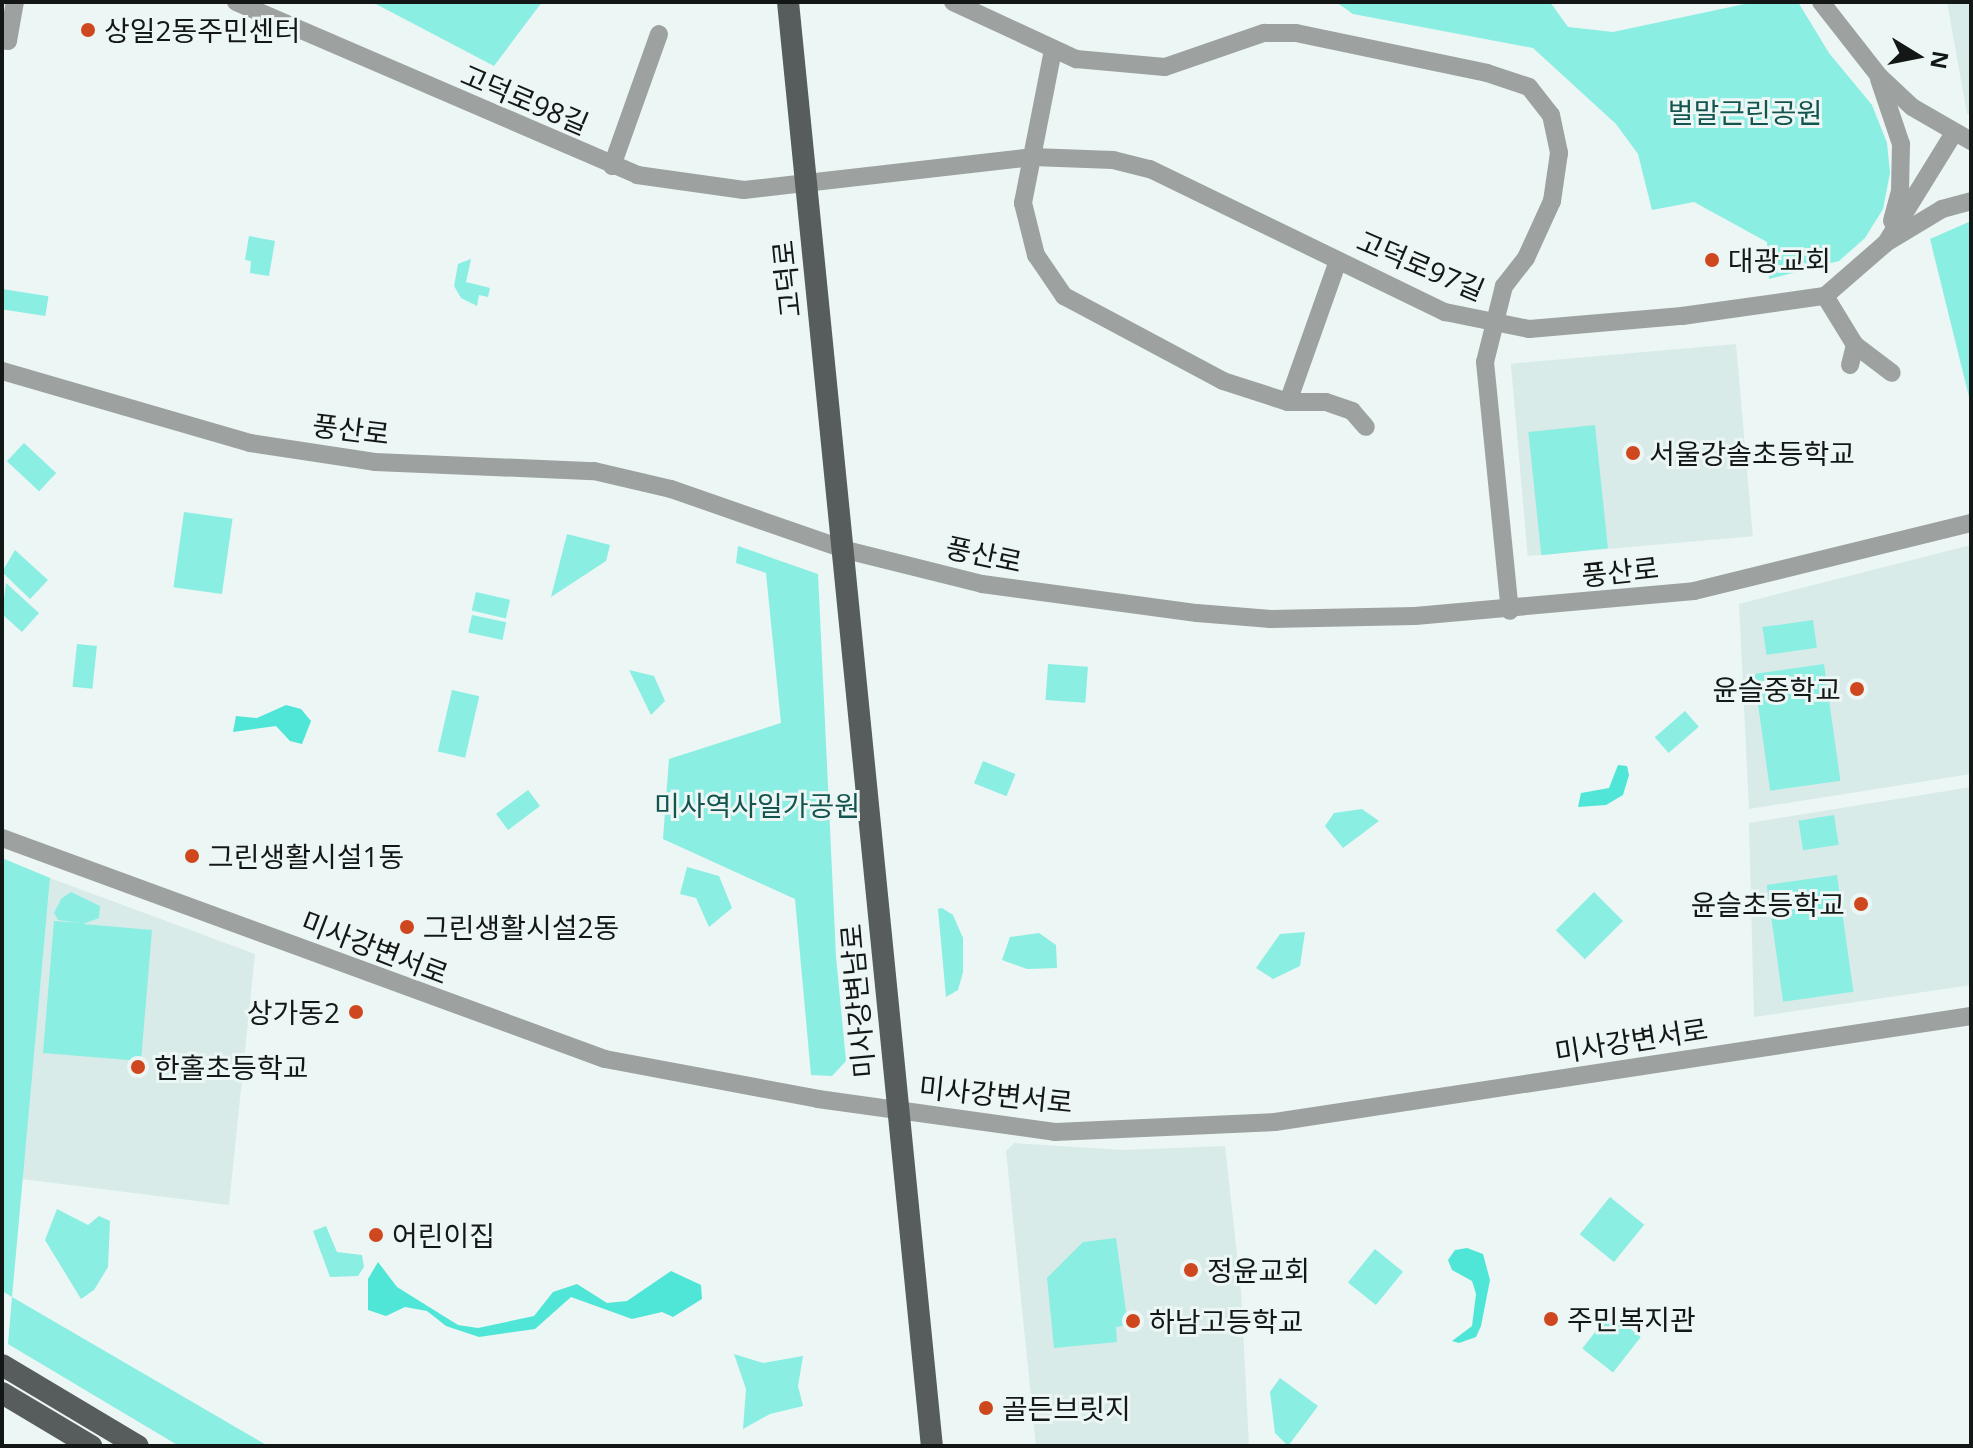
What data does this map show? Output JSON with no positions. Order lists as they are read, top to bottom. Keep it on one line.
{"streets":{"main road":["고덕로","미사강변남로"],"street":["고덕로98길","고덕로97길","풍산로","미사강변서로"]},"crossings":[["고덕로98길","고덕로97길"],["고덕로98길","고덕로"],["고덕로97길","고덕로"],["고덕로","풍산로"],["고덕로","미사강변남로"],["풍산로","미사강변남로"],["미사강변서로","미사강변남로"]],"parks":["벌말근린공원","미사역사일가공원"],"places":["상일2동주민센터","대광교회","서울강솔초등학교","윤슬중학교","그린생활시설1동","윤슬초등학교","그린생활시설2동","상가동2","한홀초등학교","어린이집","정윤교회","주민복지관","하남고등학교","골든브릿지"],"north":"right"}
